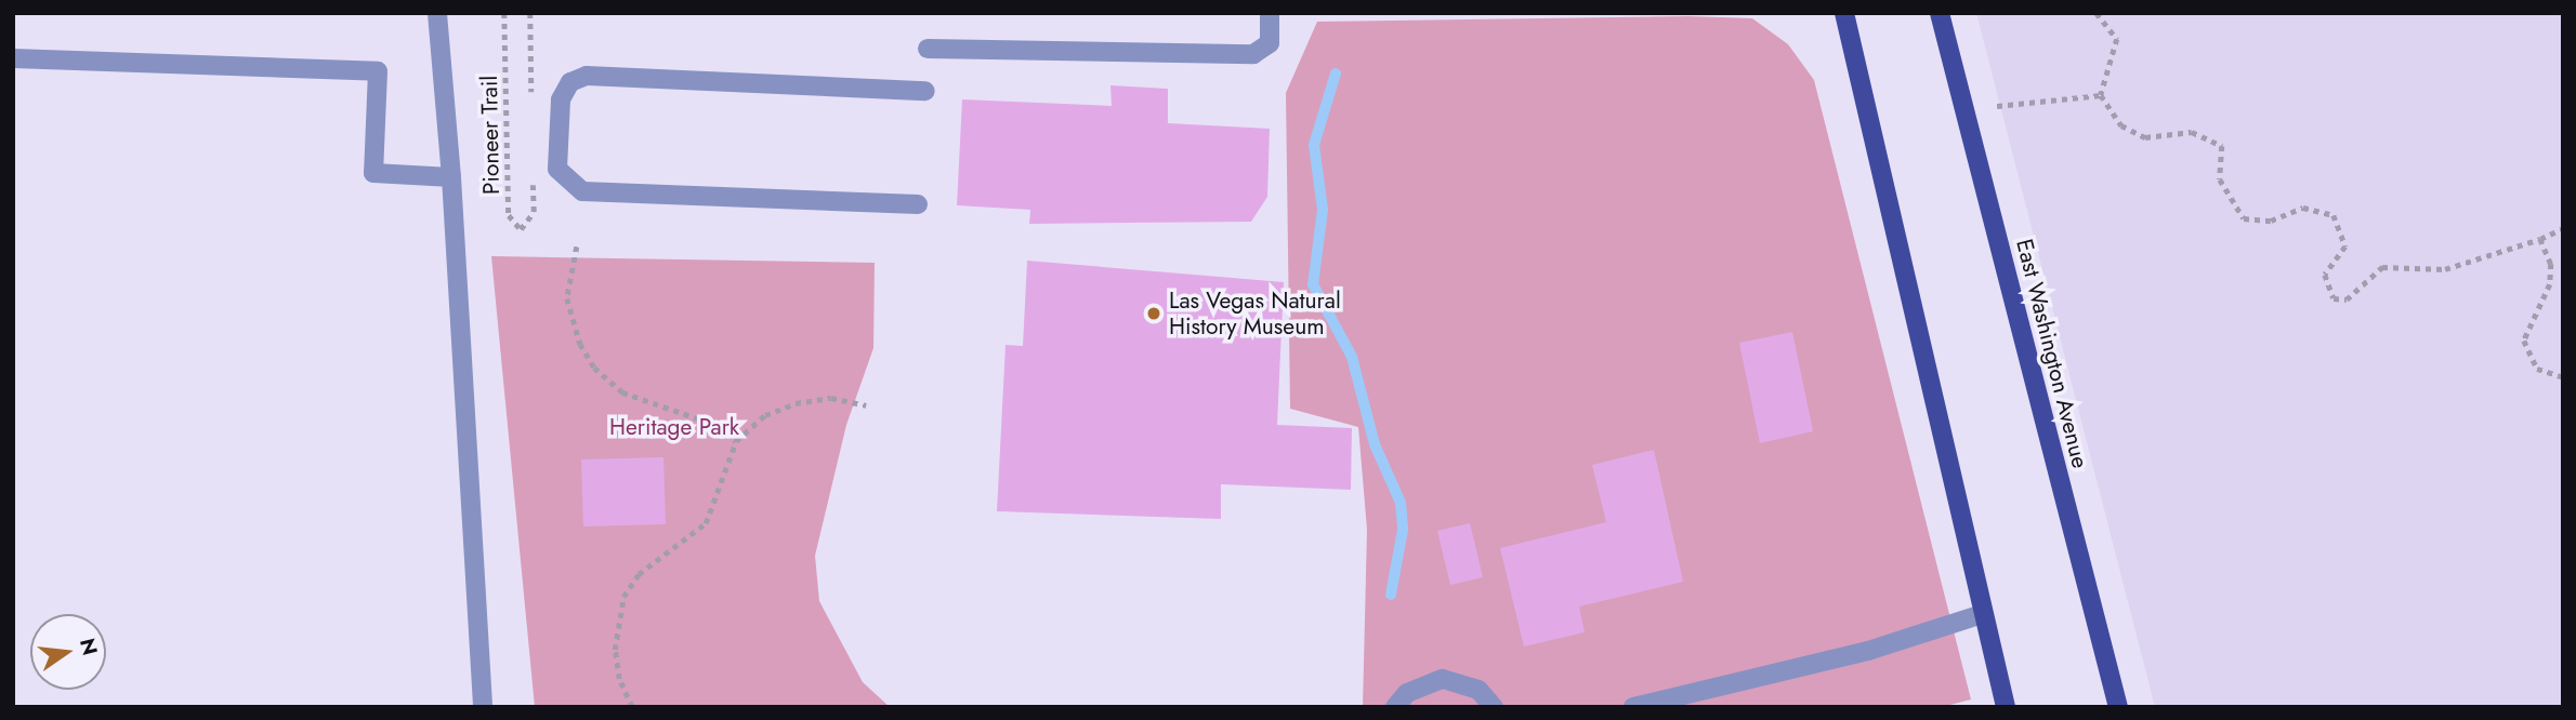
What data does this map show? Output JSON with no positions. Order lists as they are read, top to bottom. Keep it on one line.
{"streets":{"main road":["East Washington Avenue"],"path":["Pioneer Trail"]},"parks":["Heritage Park"],"places":["Las Vegas Natural History Museum"],"north":"right"}
